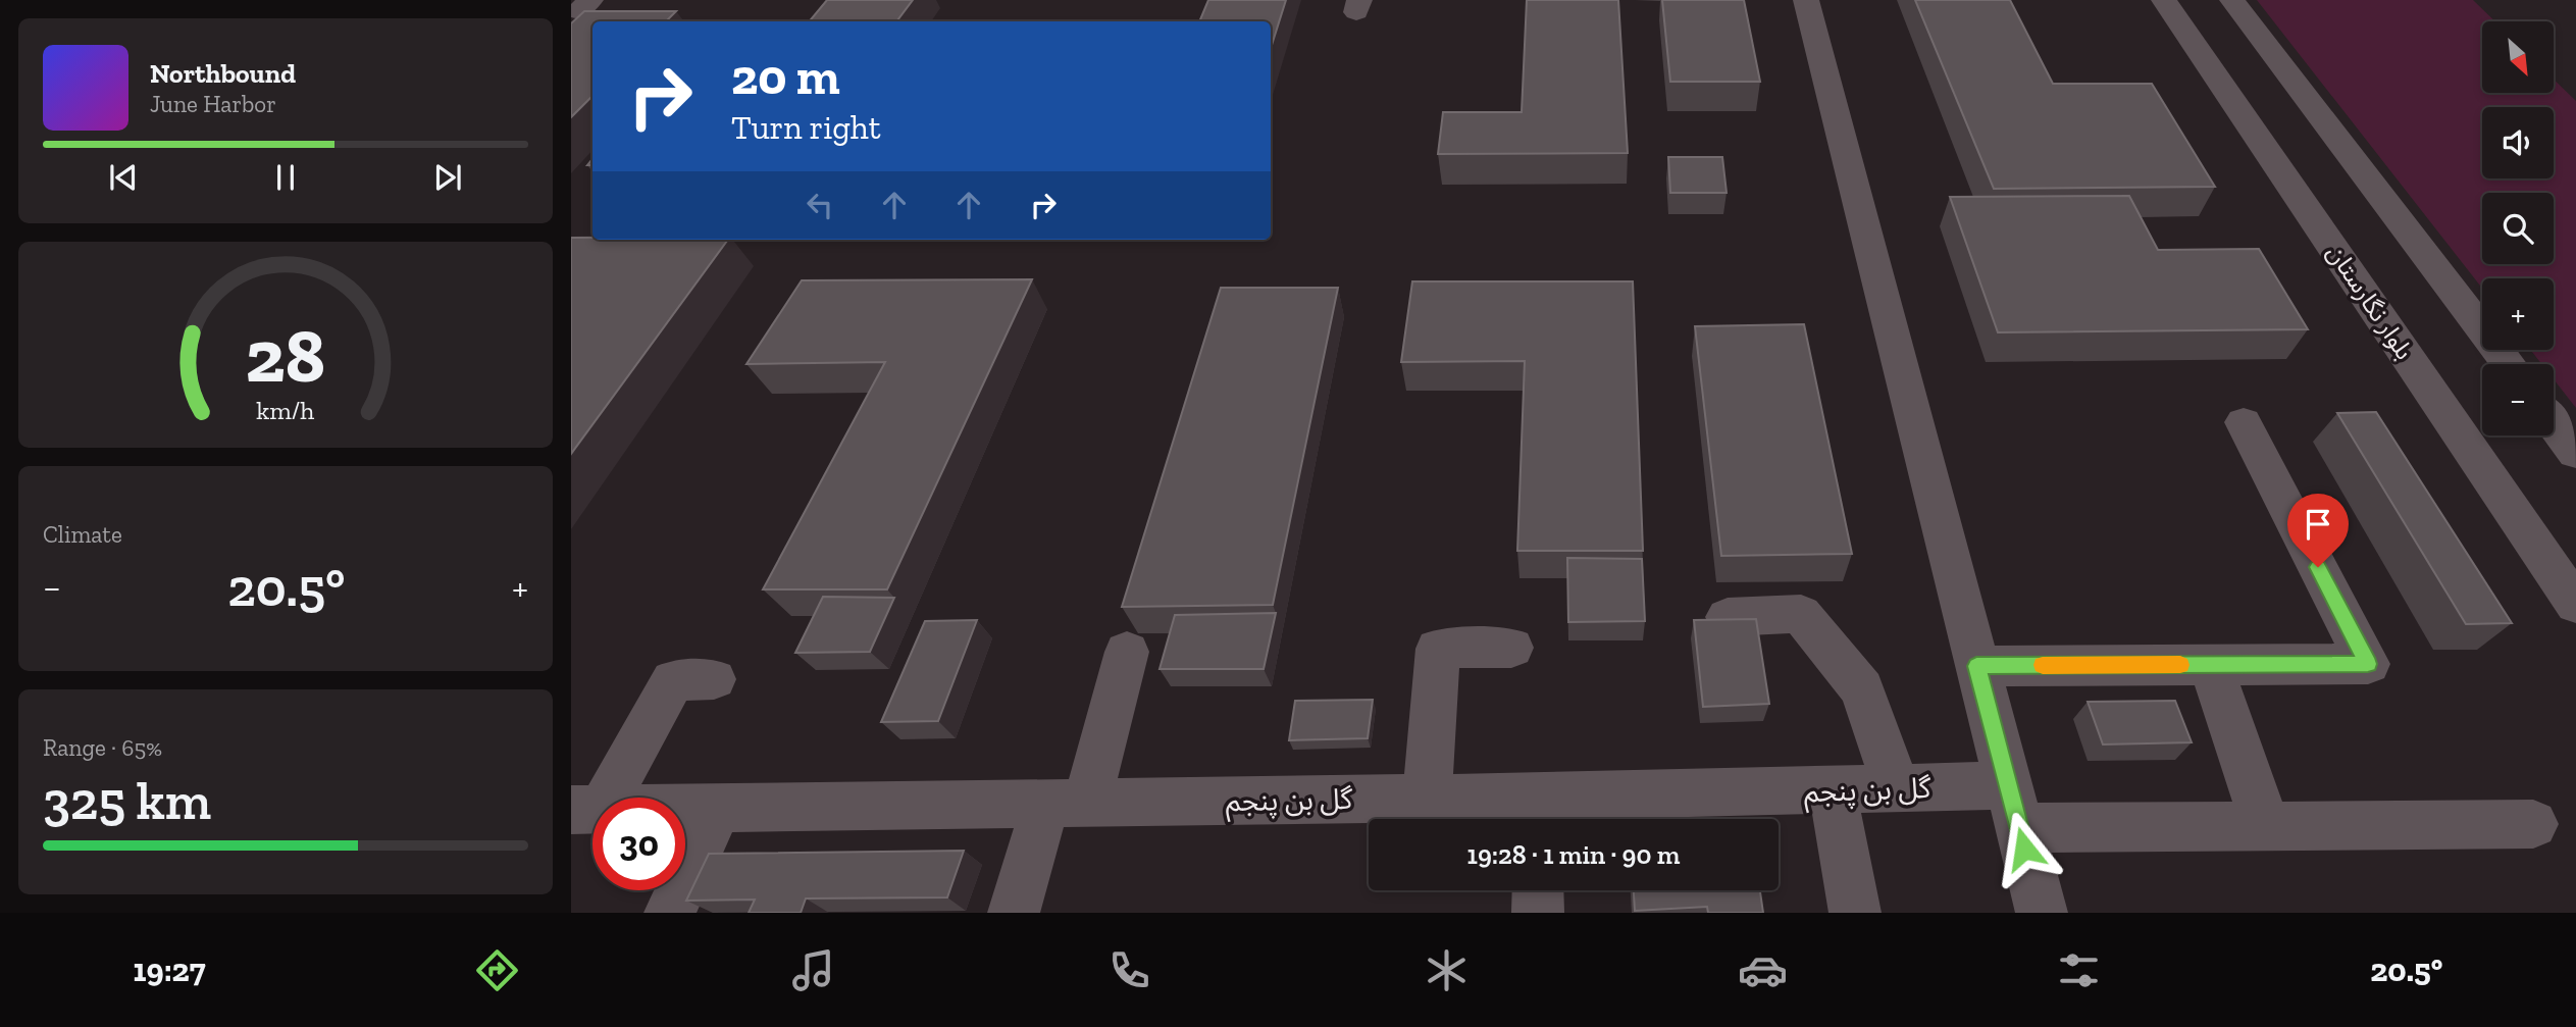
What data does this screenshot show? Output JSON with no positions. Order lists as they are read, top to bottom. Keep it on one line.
{"streets":{"street":["بلوار نگارستان","گل بن پنجم"]},"north":"bottom right","page":{"map_buttons":["+","−"],"turn":["20 m","Turn right"],"song":["Northbound","June Harbor"],"tile":["Climate",["Range · 65%","325 km"]],"heat":["−","20.5°","+"],"limit":"30","trip":"19:28 · 1 min · 90 m","tabs":["19:27","20.5°"],"gauge":["28","km/h"]}}
